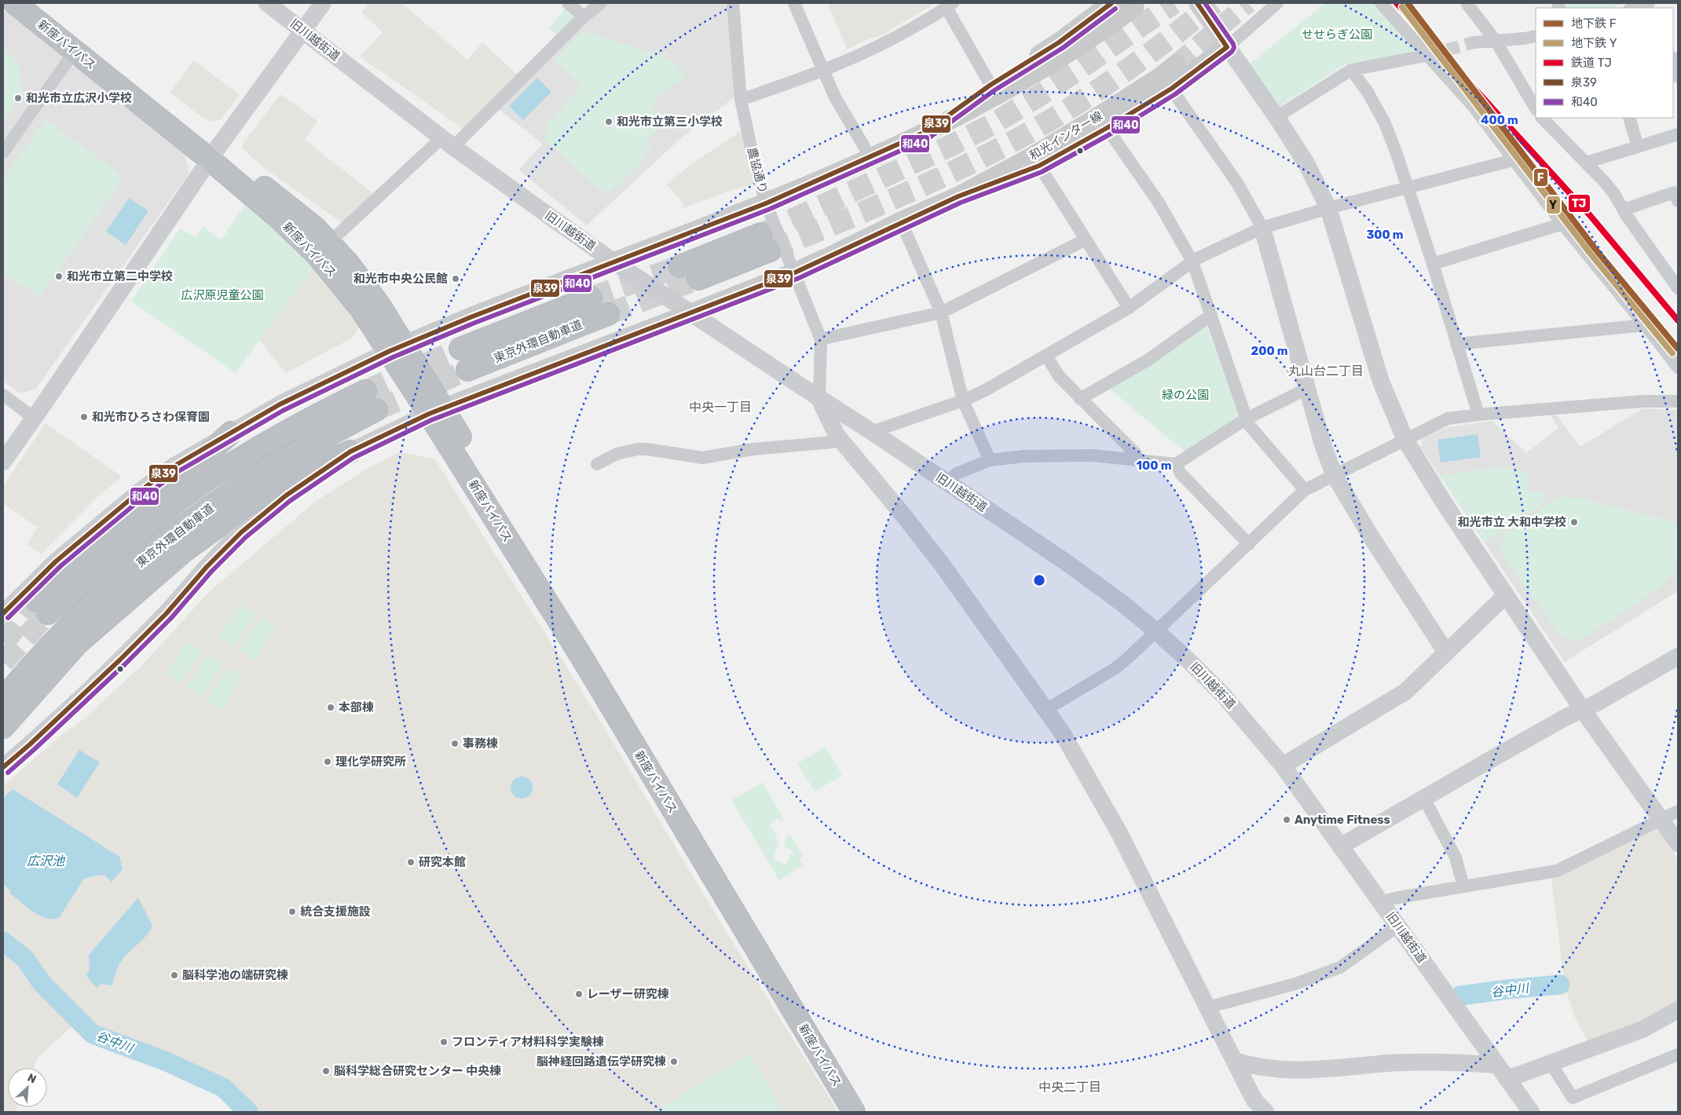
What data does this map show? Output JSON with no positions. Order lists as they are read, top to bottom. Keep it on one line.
{"streets":{"highway":["新座バイパス","東京外環自動車道"],"main road":["和光インター線"],"street":["旧川越街道","農協通り"]},"crossings":[["旧川越街道","和光インター線"],["旧川越街道","農協通り"],["新座バイパス","和光インター線"],["和光インター線","農協通り"]],"districts":["丸山台二丁目","中央一丁目","中央二丁目"],"water":["広沢池","谷中川"],"parks":["せせらぎ公園","広沢原児童公園","緑の公園"],"places":["和光市立広沢小学校","和光市立第三小学校","和光市立第二中学校","和光市中央公民館","和光市ひろさわ保育園","和光市立 大和中学校","本部棟","事務棟","理化学研究所","Anytime Fitness","研究本館","統合支援施設","脳科学池の端研究棟","レーザー研究棟","フロンティア材料科学実験棟","脳神経回路遺伝学研究棟","脳科学総合研究センター 中央棟"],"lines":["metro line F","rail line TJ","transit line 泉39","transit line 和40","metro line Y"],"legend":["地下鉄 F","地下鉄 Y","鉄道 TJ","泉39","和40"],"north":"top right","rings":["400 m","300 m","200 m","100 m"]}
